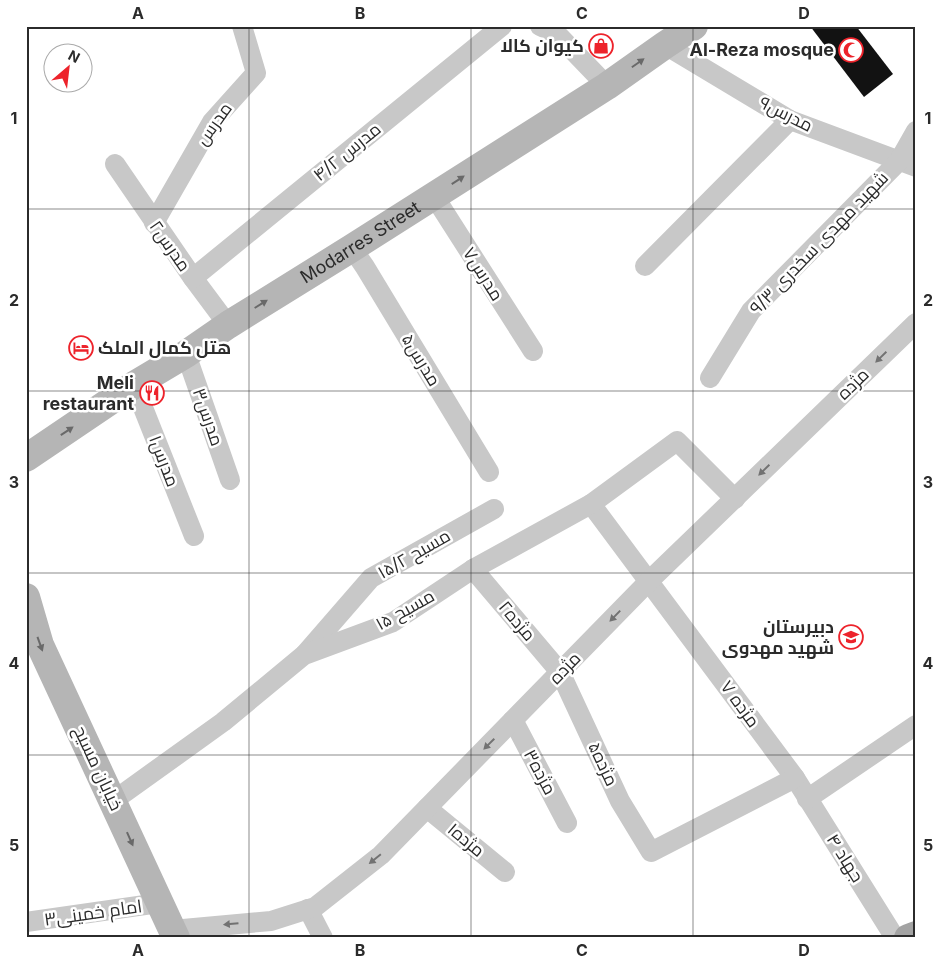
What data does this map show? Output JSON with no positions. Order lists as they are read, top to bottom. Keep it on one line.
{"streets":{"main road":["Modarres Street","خیابان مسیح"],"street":["مدرس۹","مدرس","مدرس ۴/۲","شهید مهدی سخدری ۹/۳","مدرس۲","مدرس۷","مدرس۵","مژده","مدرس۳","مدرس۱","مسیح ۱۵/۲","مسیح ۱۵","مژده۲","مژده ۷","مژده۵","مژده۳","مژده۱","جهاد ۴","امام خمینی۳"]},"crossings":[["مدرس۹","Modarres Street"],["مدرس۹","شهید مهدی سخدری ۹/۳"],["مدرس","مدرس۲"],["مدرس ۴/۲","مدرس۲"],["Modarres Street","مدرس۲"],["Modarres Street","مدرس۷"],["Modarres Street","مدرس۵"],["Modarres Street","مدرس۳"],["Modarres Street","مدرس۱"],["مژده","مسیح ۱۵"],["مژده","مژده۲"],["مژده","مژده ۷"],["مژده","مژده۵"],["مژده","خیابان مسیح"],["مژده","مژده۳"],["مژده","مژده۱"],["مسیح ۱۵/۲","مسیح ۱۵"],["مسیح ۱۵","مژده۲"],["مسیح ۱۵","مژده ۷"],["مسیح ۱۵","خیابان مسیح"],["مژده۲","مژده۵"],["مژده ۷","مژده۵"],["مژده ۷","جهاد ۴"],["مژده۵","جهاد ۴"],["خیابان مسیح","امام خمینی۳"]],"one_way":["Modarres Street","مژده","خیابان مسیح"],"places":{"shop":["کیوان کالا"],"mosque":["Al-Reza mosque"],"hotel":["هتل کمال الملک"],"restaurant":["Meli restaurant"],"school or university":["دبیرستان شهید مهدوی"]},"north":"top right","grid":{"columns":["A","B","C","D"],"rows":["1","2","3","4","5"]}}
